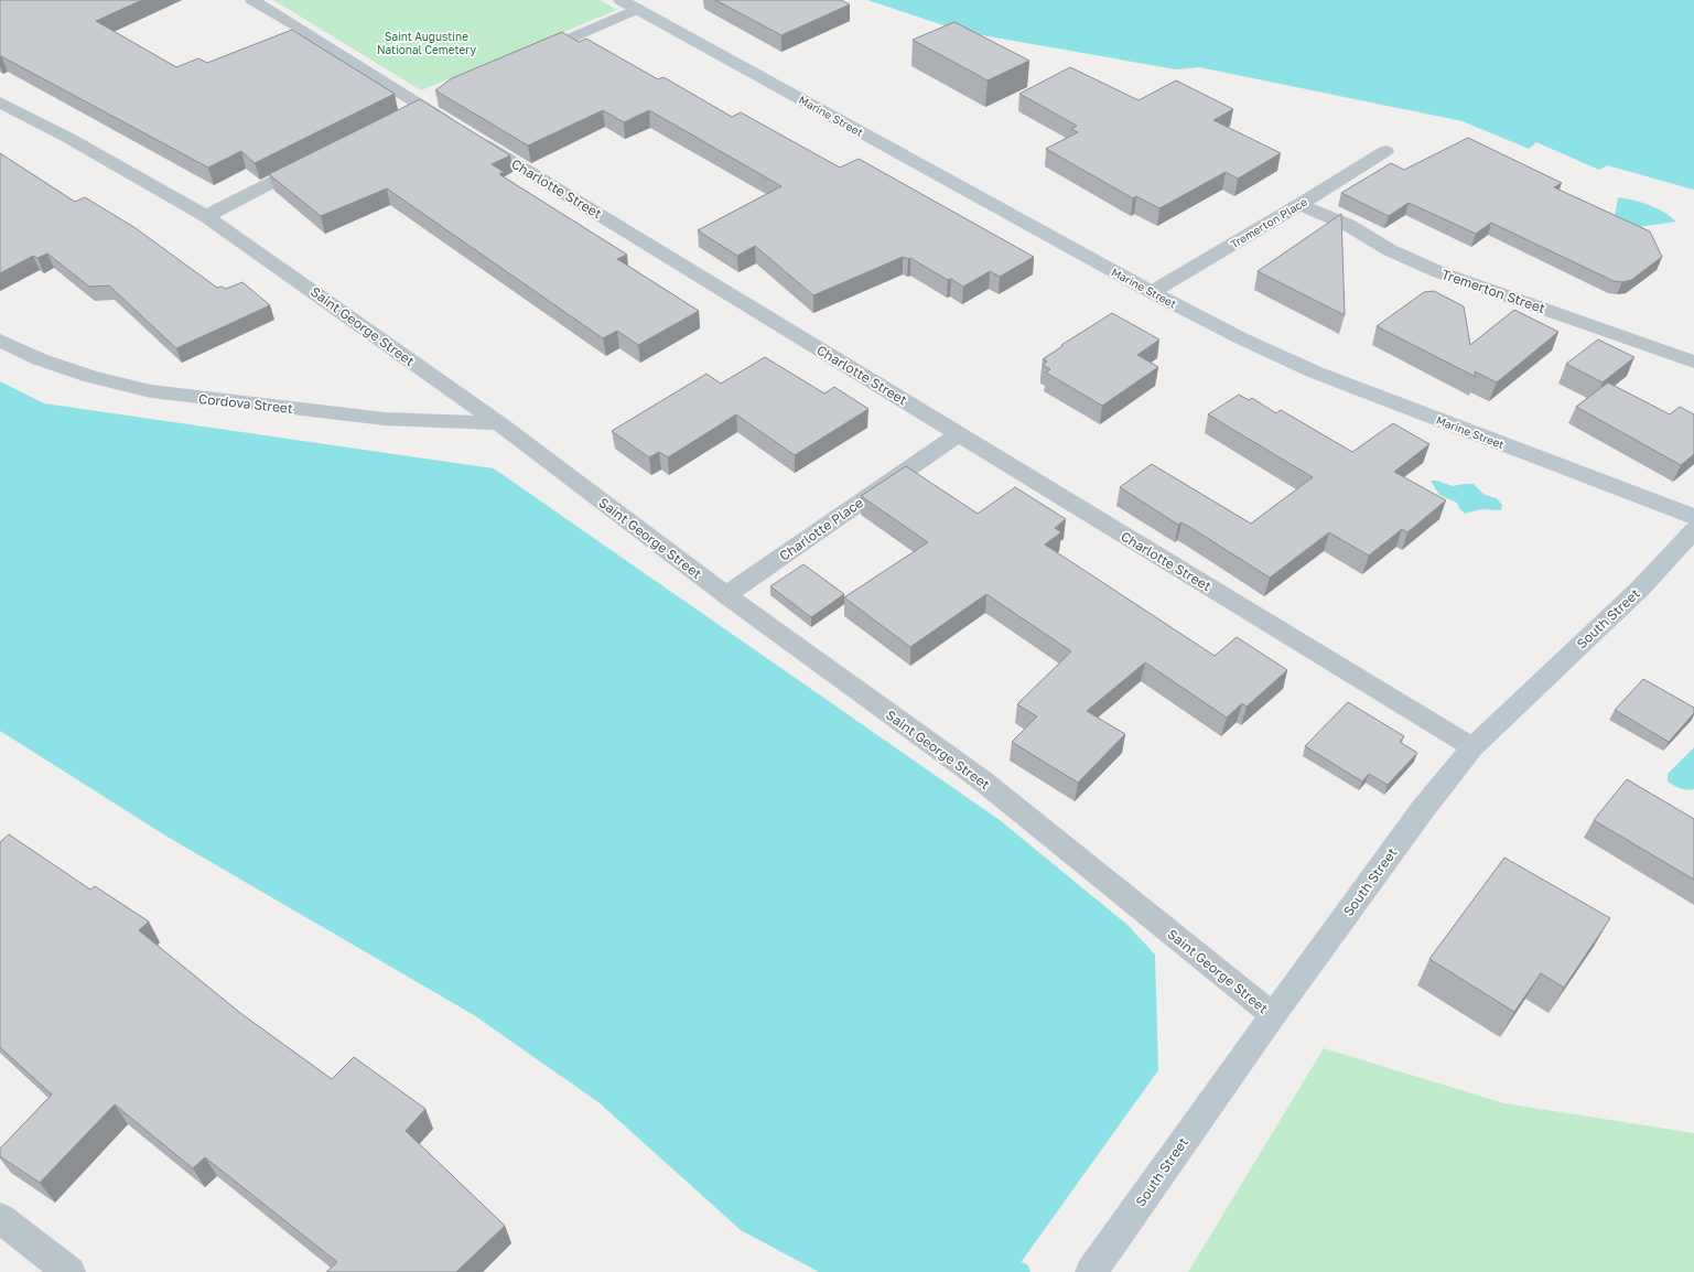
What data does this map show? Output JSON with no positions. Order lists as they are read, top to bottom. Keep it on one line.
{"streets":{"street":["Marine Street","Charlotte Street","Tremerton Place","Tremerton Street","Saint George Street","Cordova Street","Charlotte Place","South Street"]},"crossings":[["Marine Street","Tremerton Place"],["Charlotte Street","Charlotte Place"],["Charlotte Street","South Street"],["Tremerton Place","Tremerton Street"],["Saint George Street","Cordova Street"],["Saint George Street","Charlotte Place"],["Saint George Street","South Street"]],"parks":["Saint Augustine National Cemetery"]}
